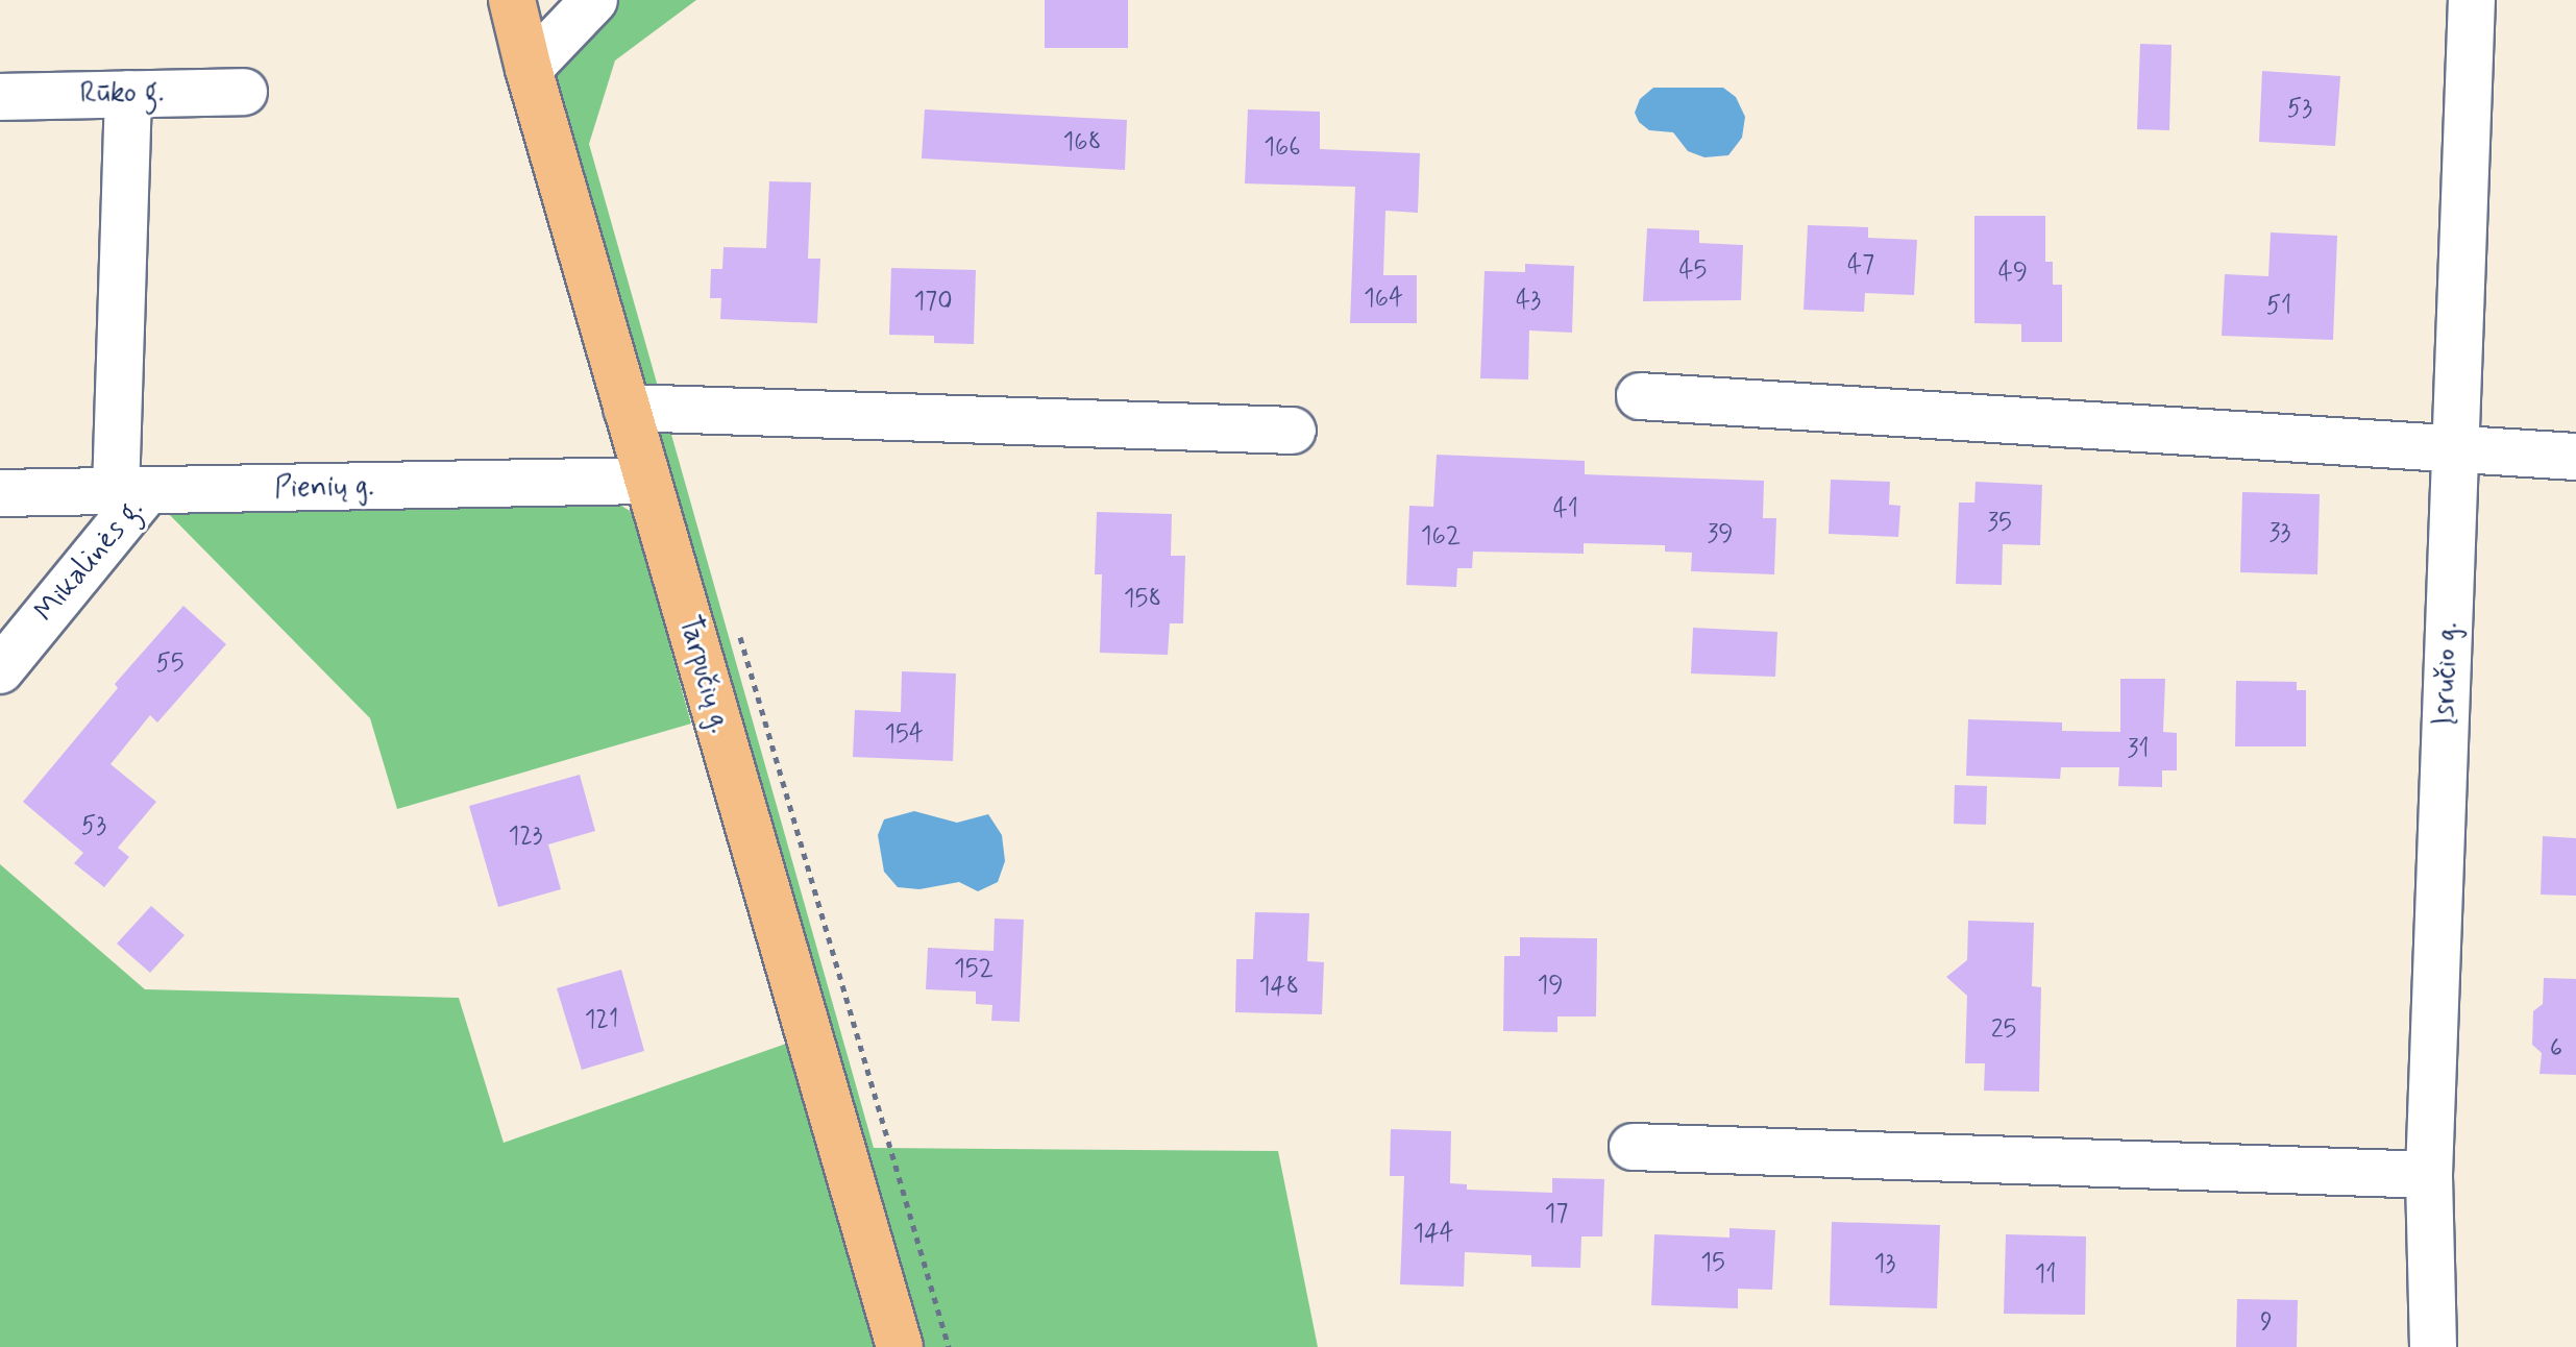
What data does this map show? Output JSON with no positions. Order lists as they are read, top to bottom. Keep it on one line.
{"streets":{"main road":["Tarpučių g."],"street":["Rūko g.","Pienių g.","Mikalinės g.","Įsručio g."]},"crossings":[["Pienių g.","Mikalinės g."],["Pienių g.","Tarpučių g."]],"house_numbers":["53","168","166","47","45","49","164","43","170","51","41","35","33","39","162","158","55","154","31","53","123","152","19","148","121","25","6","17","144","15","13","11","9"]}
